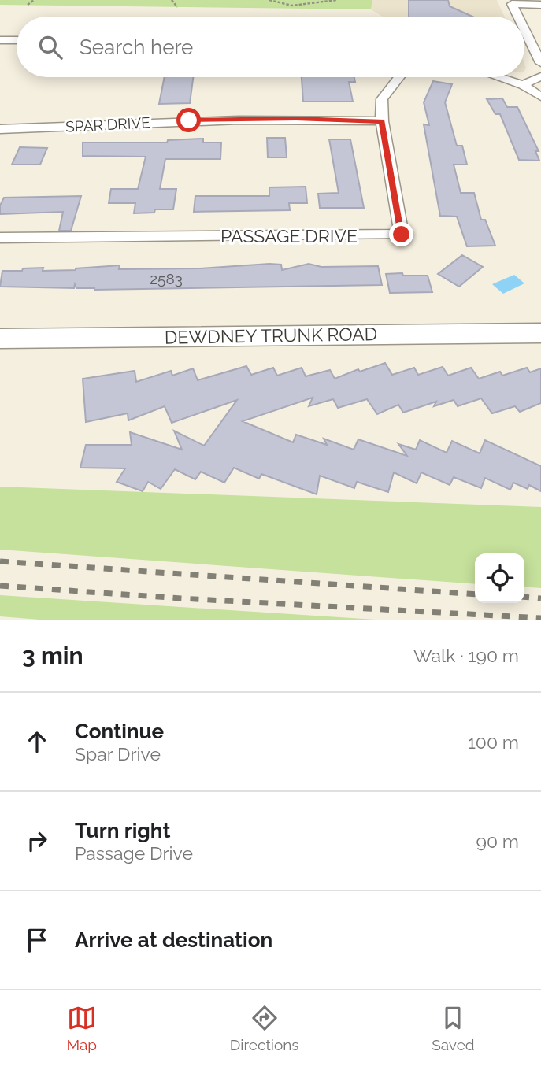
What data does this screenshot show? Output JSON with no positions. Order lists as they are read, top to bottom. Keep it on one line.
{"streets":{"main road":["DEWDNEY TRUNK ROAD"],"street":["SPAR DRIVE","PASSAGE DRIVE"]},"crossings":[["SPAR DRIVE","PASSAGE DRIVE"]],"house_numbers":["2583"],"page":{"search":"Search here","heading":["3 min","Walk · 190 m"],"list":[["Continue","Spar Drive","100 m"],["Turn right","Passage Drive","90 m"],"Arrive at destination"],"nav":["Map","Directions","Saved"]}}
